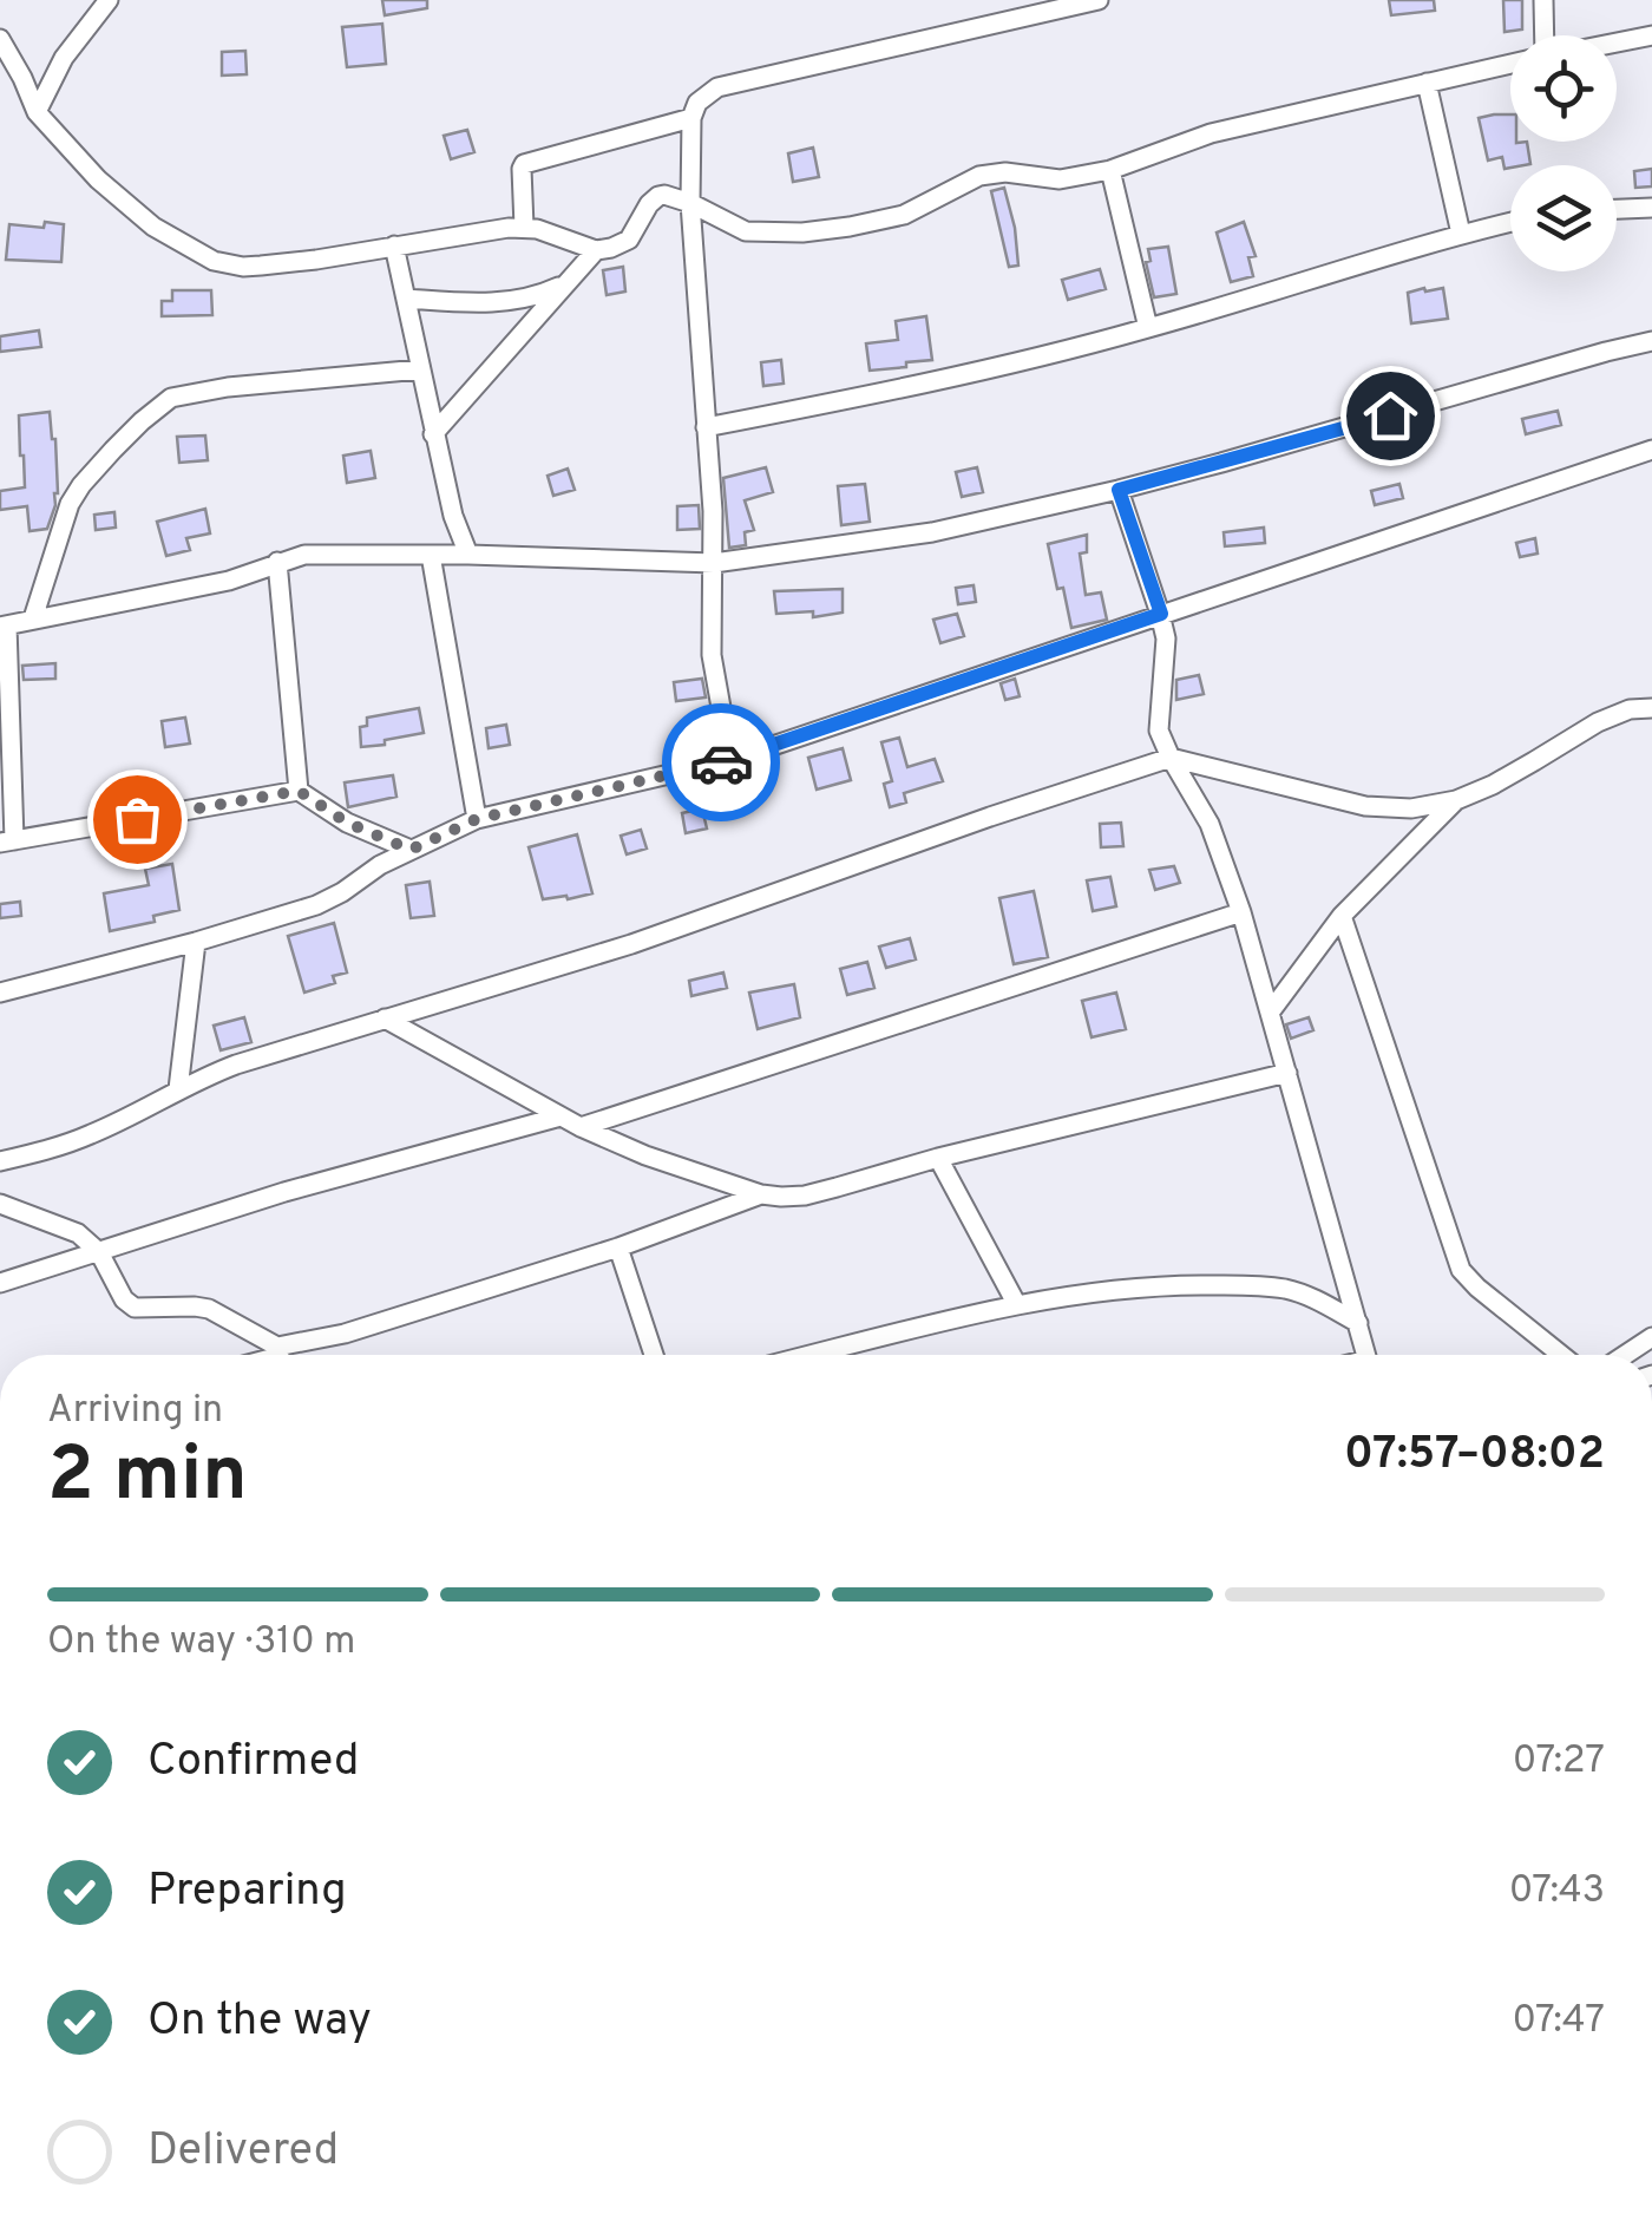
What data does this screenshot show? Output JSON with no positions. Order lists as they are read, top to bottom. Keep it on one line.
{"page":{"heading":["2 min","Arriving in","07:57–08:02"],"bar":"On the way · 310 m","list":[["Confirmed","07:27"],["Preparing","07:43"],["On the way","07:47"],"Delivered"]}}
